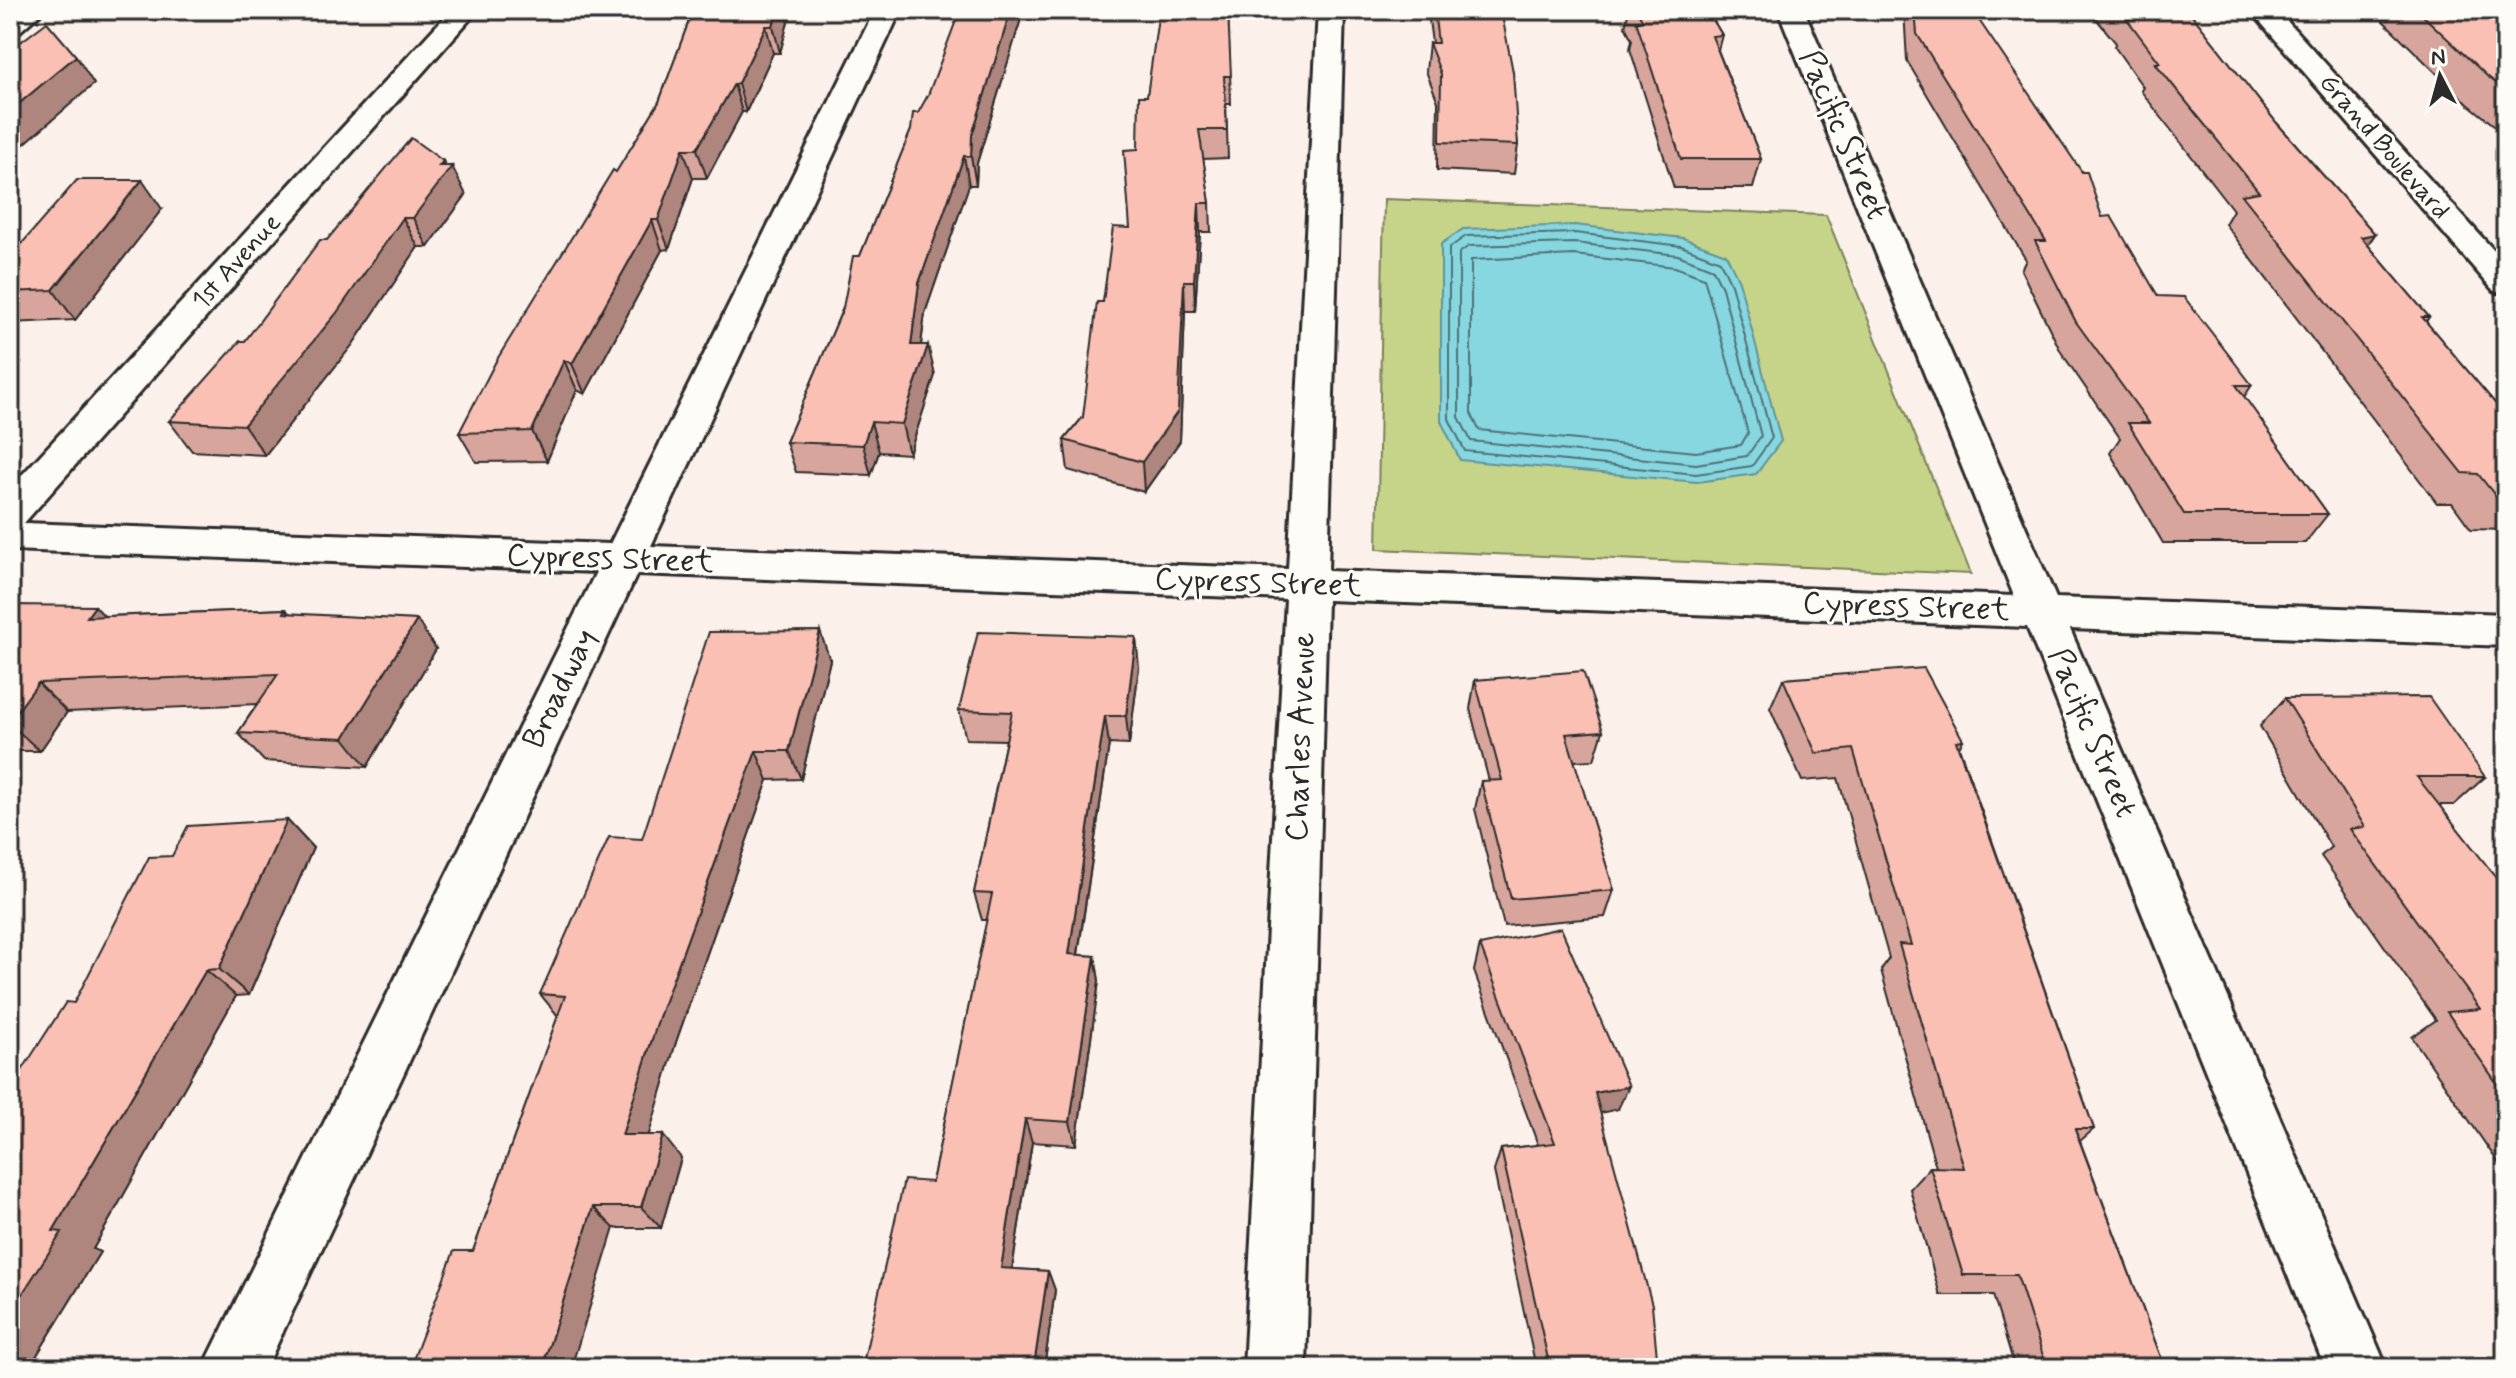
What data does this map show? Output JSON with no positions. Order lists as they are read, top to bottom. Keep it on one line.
{"streets":{"street":["Pacific Street","Grand Boulevard","1st Avenue","Cypress Street","Broadway","Charles Avenue"]},"crossings":[["Pacific Street","Cypress Street"],["Cypress Street","Broadway"],["Cypress Street","Charles Avenue"]],"north":"top"}
